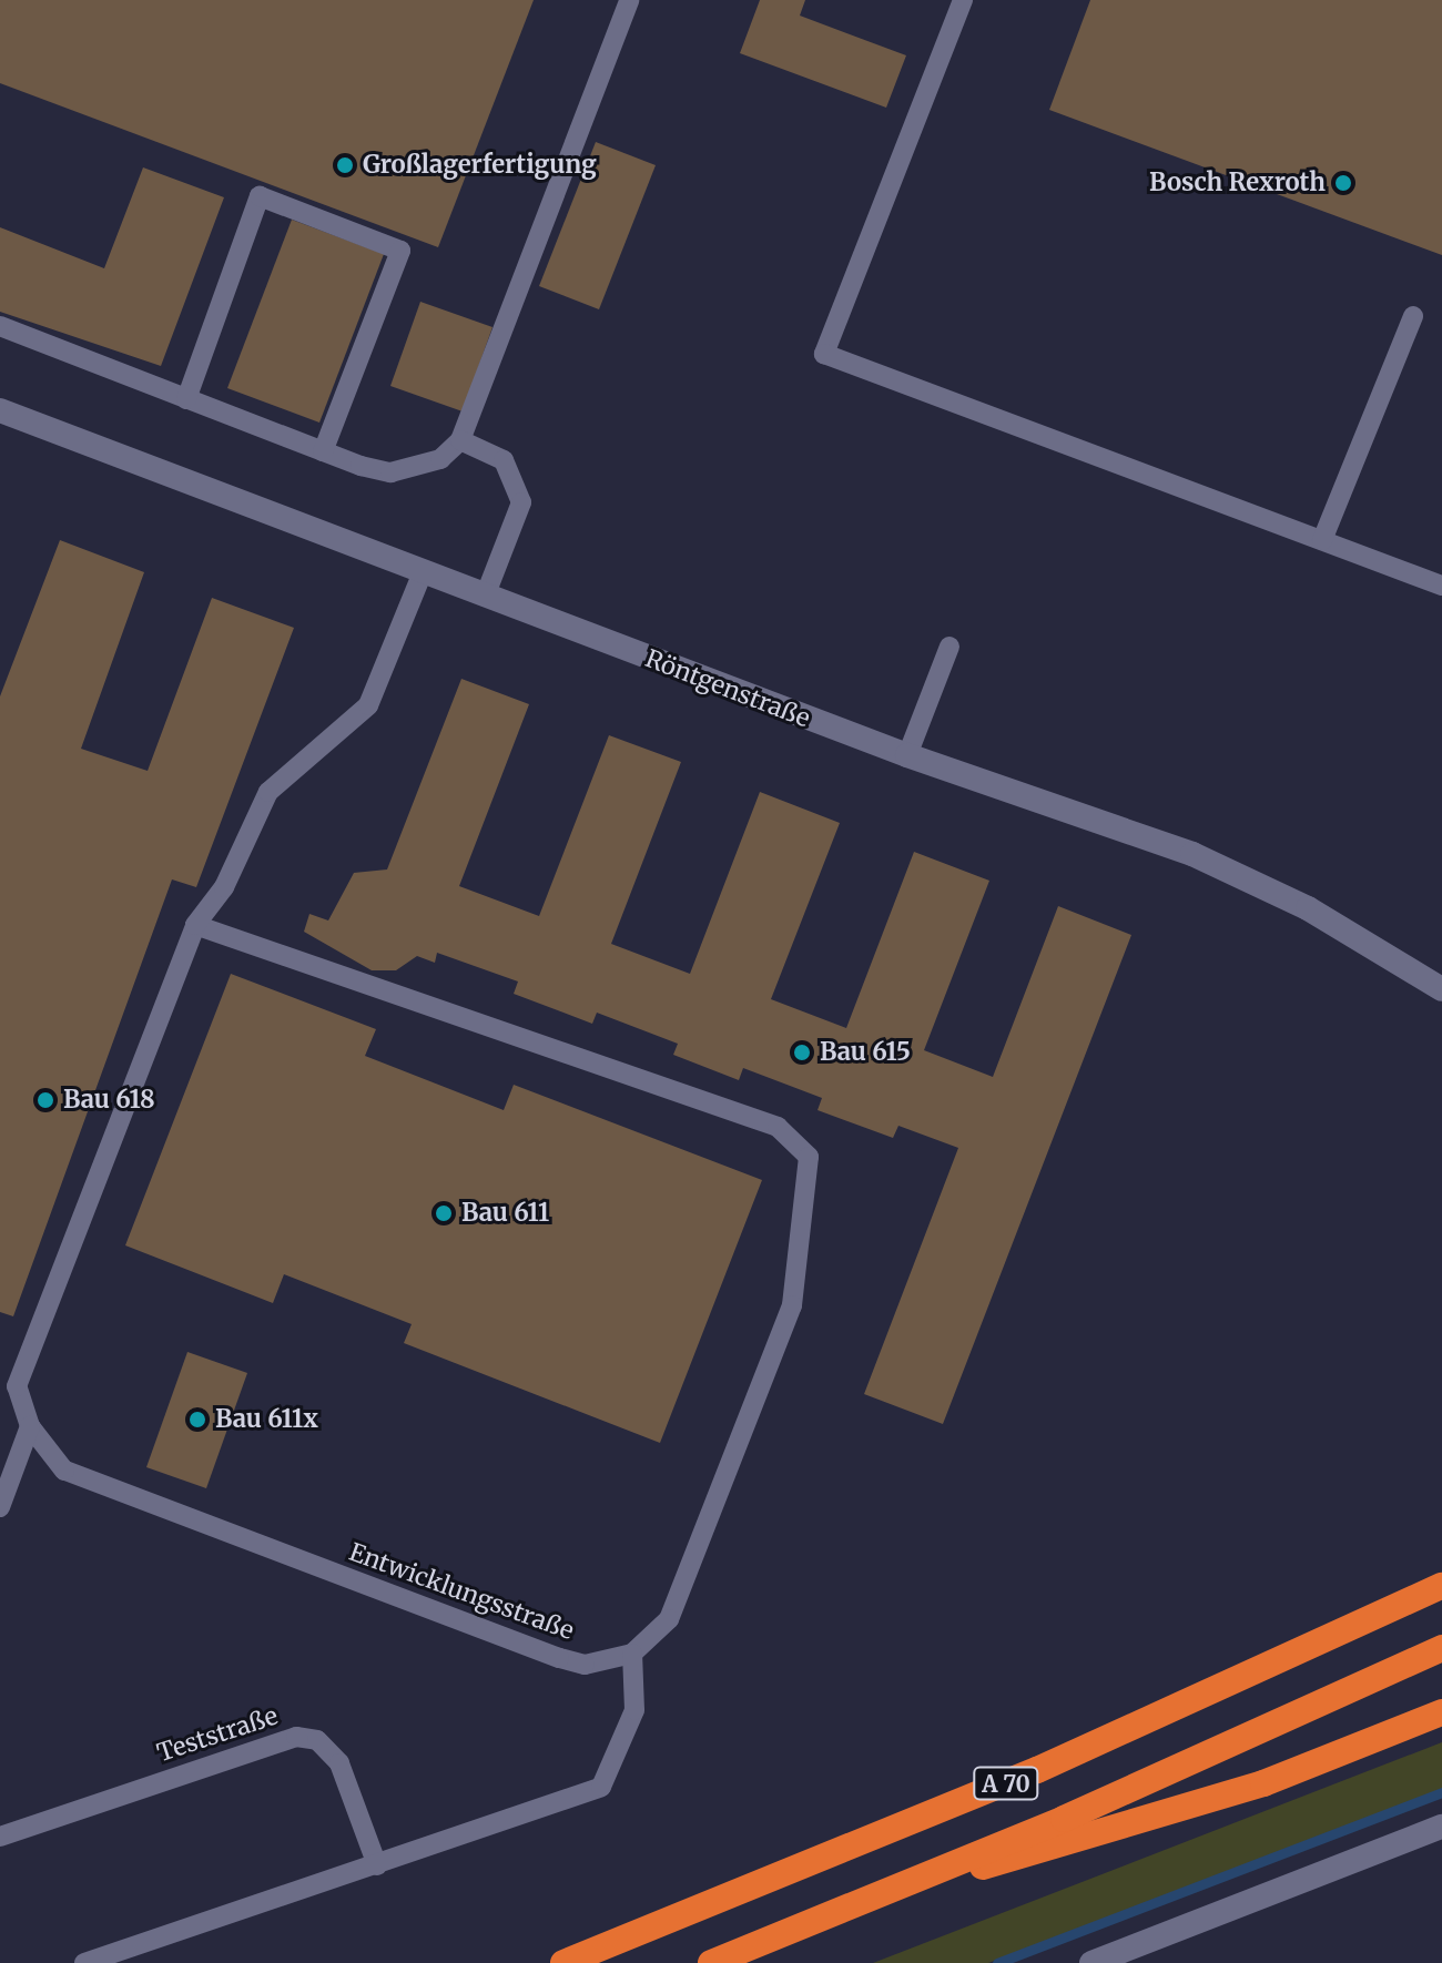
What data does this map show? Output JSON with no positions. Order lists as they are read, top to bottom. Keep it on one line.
{"streets":{"highway":["A 70"],"street":["Röntgenstraße"],"lane":["Entwicklungsstraße","Teststraße"]},"crossings":[["Röntgenstraße","Entwicklungsstraße"]],"places":["Großlagerfertigung","Bosch Rexroth","Bau 615","Bau 618","Bau 611","Bau 611x"]}
